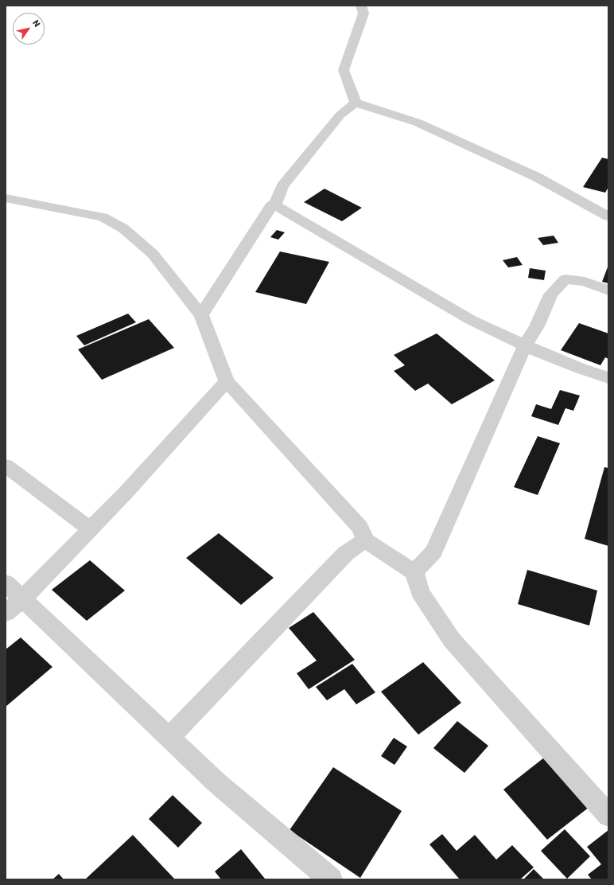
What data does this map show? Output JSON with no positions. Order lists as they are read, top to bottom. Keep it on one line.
{"north":"top right"}
